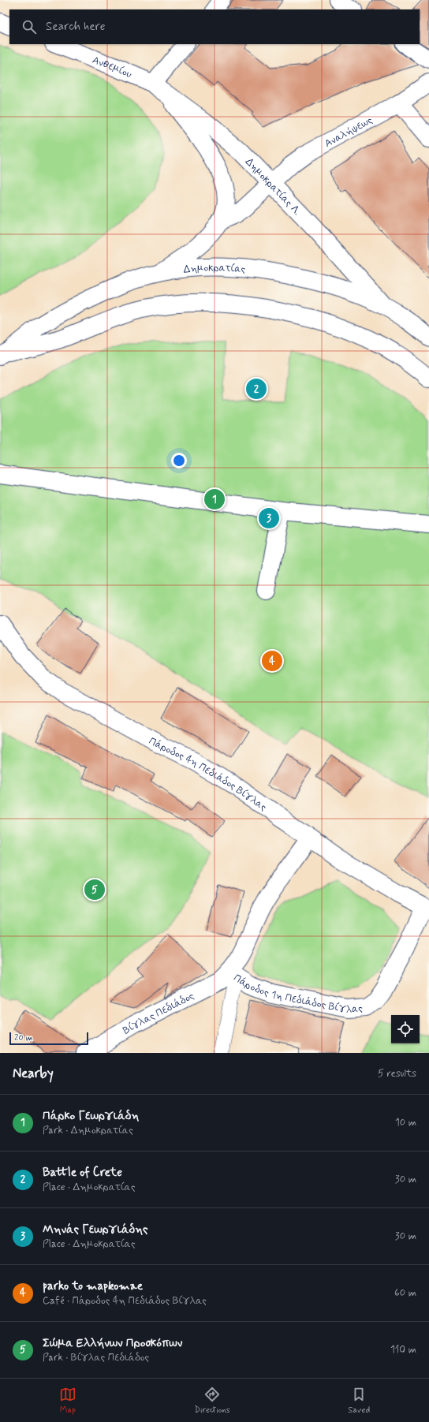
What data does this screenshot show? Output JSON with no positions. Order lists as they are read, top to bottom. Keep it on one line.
{"streets":{"street":["Ανθεμίου","Αναλήψεως","Δημοκρατίας Λ.","Δημοκρατίας","Πάροδος 4η Πεδιάδος Βίγλας","Πάροδος 1η Πεδιάδος Βίγλας","Βίγλας Πεδιάδος"]},"crossings":[["Ανθεμίου","Δημοκρατίας Λ."],["Αναλήψεως","Δημοκρατίας Λ."],["Δημοκρατίας Λ.","Δημοκρατίας"],["Πάροδος 4η Πεδιάδος Βίγλας","Πάροδος 1η Πεδιάδος Βίγλας"],["Πάροδος 4η Πεδιάδος Βίγλας","Βίγλας Πεδιάδος"],["Πάροδος 1η Πεδιάδος Βίγλας","Βίγλας Πεδιάδος"]],"scale_bar":"20 m","page":{"search":"Search here","pins":["2","1","3","4","5"],"scale":"20 m","heading":["Nearby","5 results"],"list":[{"mark":"1","name":"Πάρκο Γεωργιάδη","note":"Park · Δημοκρατίας","value":"10 m"},{"mark":"2","name":"Battle of Crete","note":"Place · Δημοκρατίας","value":"30 m"},{"mark":"3","name":"Μηνάς Γεωργιάδης","note":"Place · Δημοκρατίας","value":"30 m"},{"mark":"4","name":"parko to mapkomae","note":"Café · Πάροδος 4η Πεδιάδος Βίγλας","value":"60 m"},{"mark":"5","name":"Σώμα Ελλήνων Προσκόπων","note":"Park · Βίγλας Πεδιάδος","value":"110 m"}],"nav":["Map","Directions","Saved"]}}
